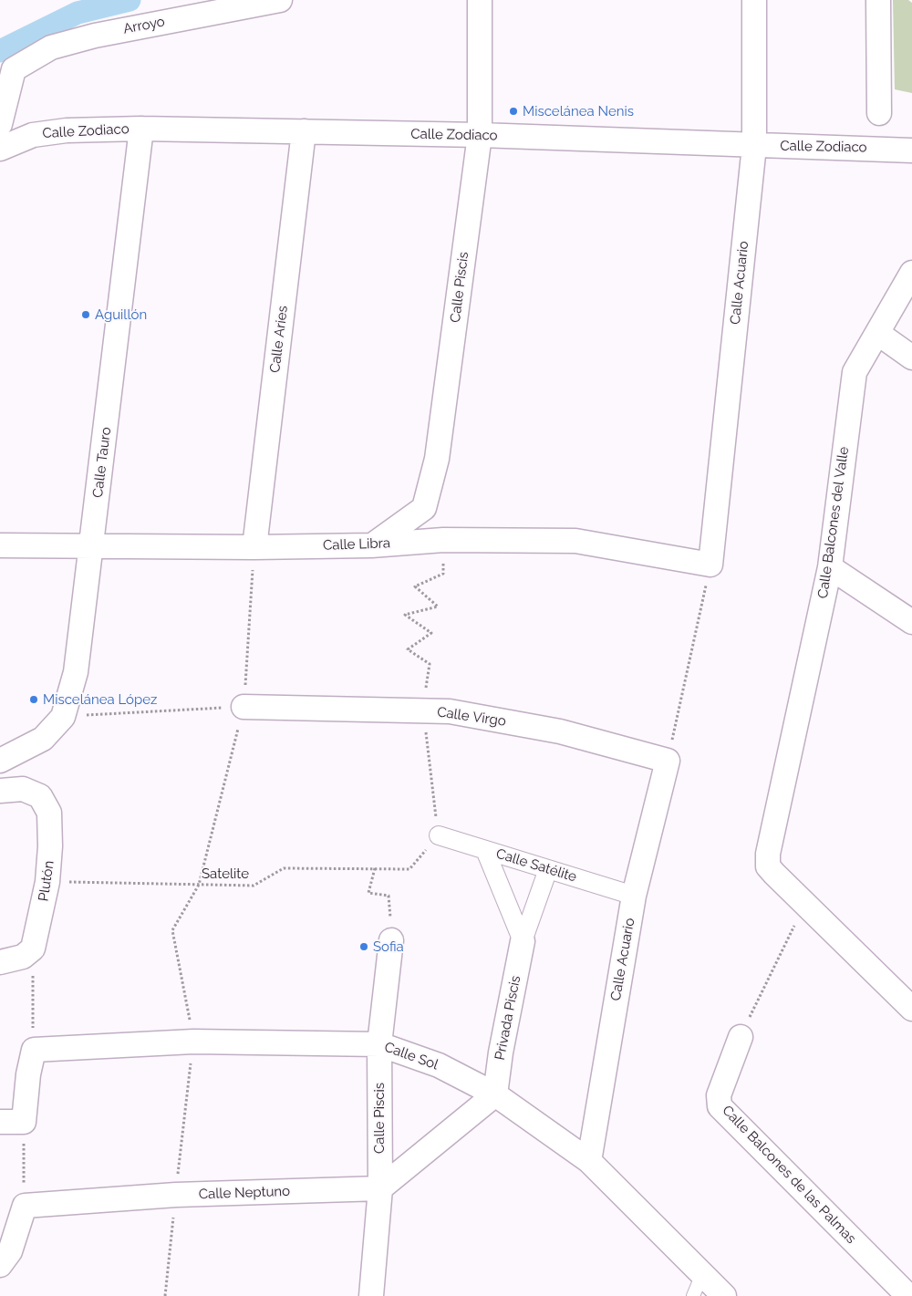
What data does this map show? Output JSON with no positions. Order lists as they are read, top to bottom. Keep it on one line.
{"streets":{"street":["Arroyo","Calle Zodiaco","Calle Acuario","Calle Piscis","Calle Aries","Calle Tauro","Calle Balcones del Valle","Calle Libra","Calle Virgo","Calle Satélite","Plutón","Privada Piscis","Calle Sol","Calle Balcones de las Palmas","Calle Neptuno"],"path":["Satelite"]},"crossings":[["Calle Zodiaco","Calle Acuario"],["Calle Zodiaco","Calle Piscis"],["Calle Zodiaco","Calle Aries"],["Calle Zodiaco","Calle Tauro"],["Calle Acuario","Calle Libra"],["Calle Acuario","Calle Virgo"],["Calle Acuario","Calle Satélite"],["Calle Acuario","Calle Sol"],["Calle Piscis","Calle Libra"],["Calle Piscis","Calle Sol"],["Calle Piscis","Calle Neptuno"],["Calle Aries","Calle Libra"],["Calle Tauro","Calle Libra"],["Calle Satélite","Satelite"],["Calle Satélite","Privada Piscis"],["Satelite","Plutón"],["Privada Piscis","Calle Sol"]],"places":["Miscelánea Nenis","Aguillón","Miscelánea López","Sofia"]}
